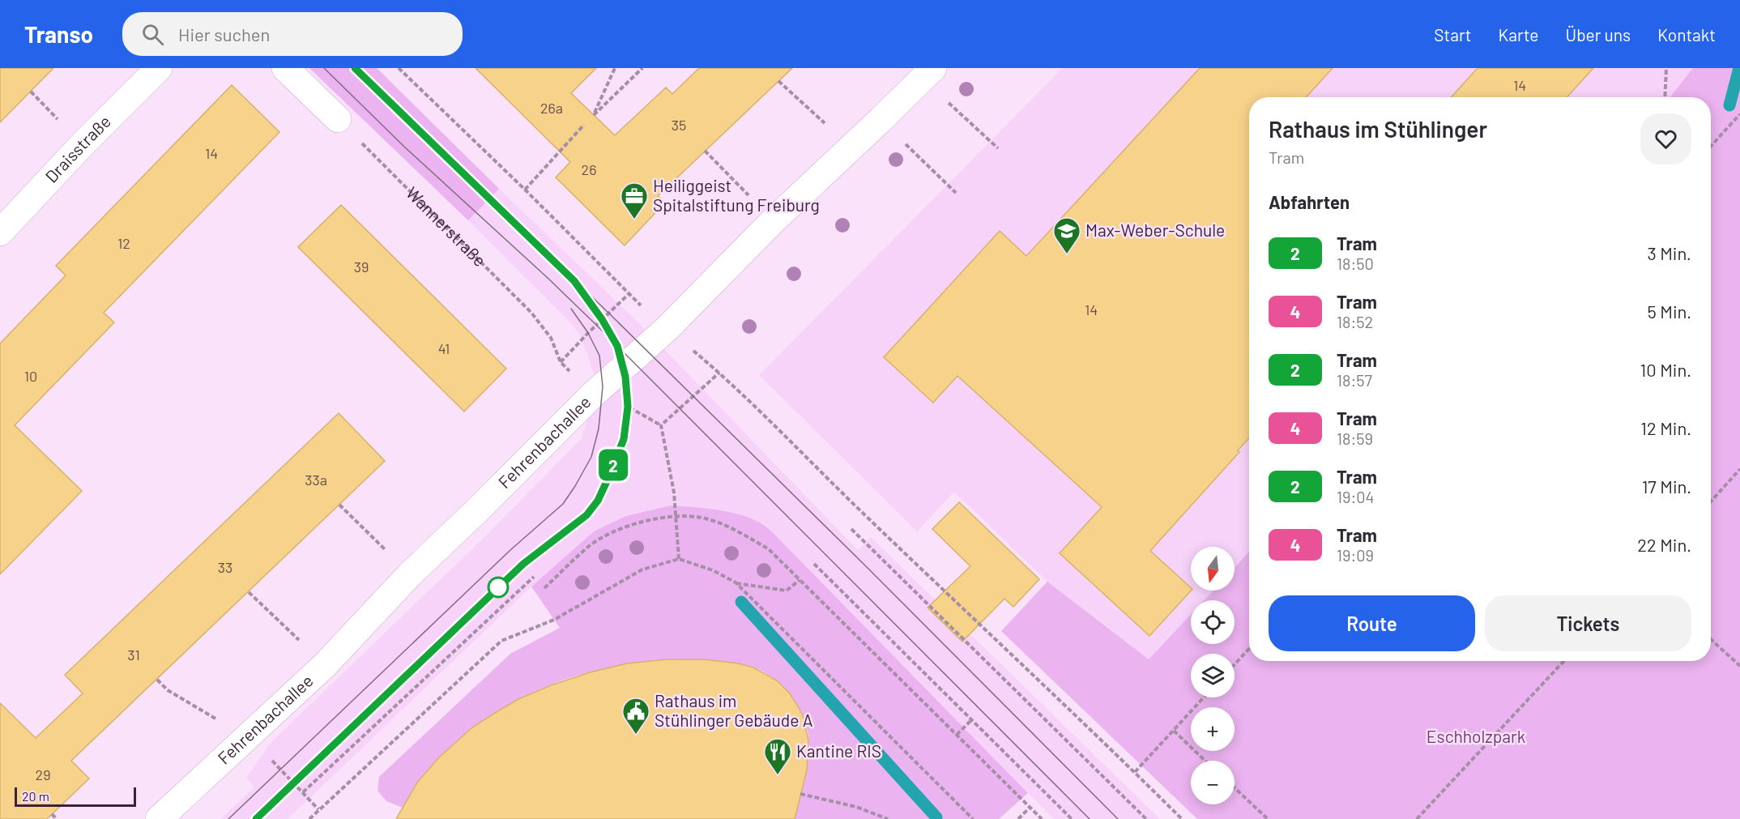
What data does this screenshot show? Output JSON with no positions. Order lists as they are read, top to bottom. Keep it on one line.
{"streets":{"street":["Draisstraße","Fehrenbachallee"],"path":["Wannerstraße"]},"crossings":[["Wannerstraße","Fehrenbachallee"]],"parks":["Eschholzpark"],"places":{"office":["Heiliggeist Spitalstiftung Freiburg"],"school or university":["Max-Weber-Schule"],"public building":["Rathaus im Stühlinger Gebäude A"],"restaurant":["Kantine RIS"]},"lines":["tram line 2"],"house_numbers":["14","26a","35","14","26","12","39","14","41","10","33a","33","31","29"],"scale_bar":"20 m","north":"bottom","page":{"header":"Transo","search":"Hier suchen","nav":["Start","Karte","Über uns","Kontakt"],"on_map":"2","heading":[["Rathaus im Stühlinger","Tram"],"Abfahrten"],"list":[{"mark":"2","name":"Tram","note":"18:50","value":"3 Min."},{"mark":"4","name":"Tram","note":"18:52","value":"5 Min."},{"mark":"2","name":"Tram","note":"18:57","value":"10 Min."},{"mark":"4","name":"Tram","note":"18:59","value":"12 Min."},{"mark":"2","name":"Tram","note":"19:04","value":"17 Min."},{"mark":"4","name":"Tram","note":"19:09","value":"22 Min."}],"map_buttons":["+","−"],"buttons":["Route","Tickets"],"scale":"20 m"}}
